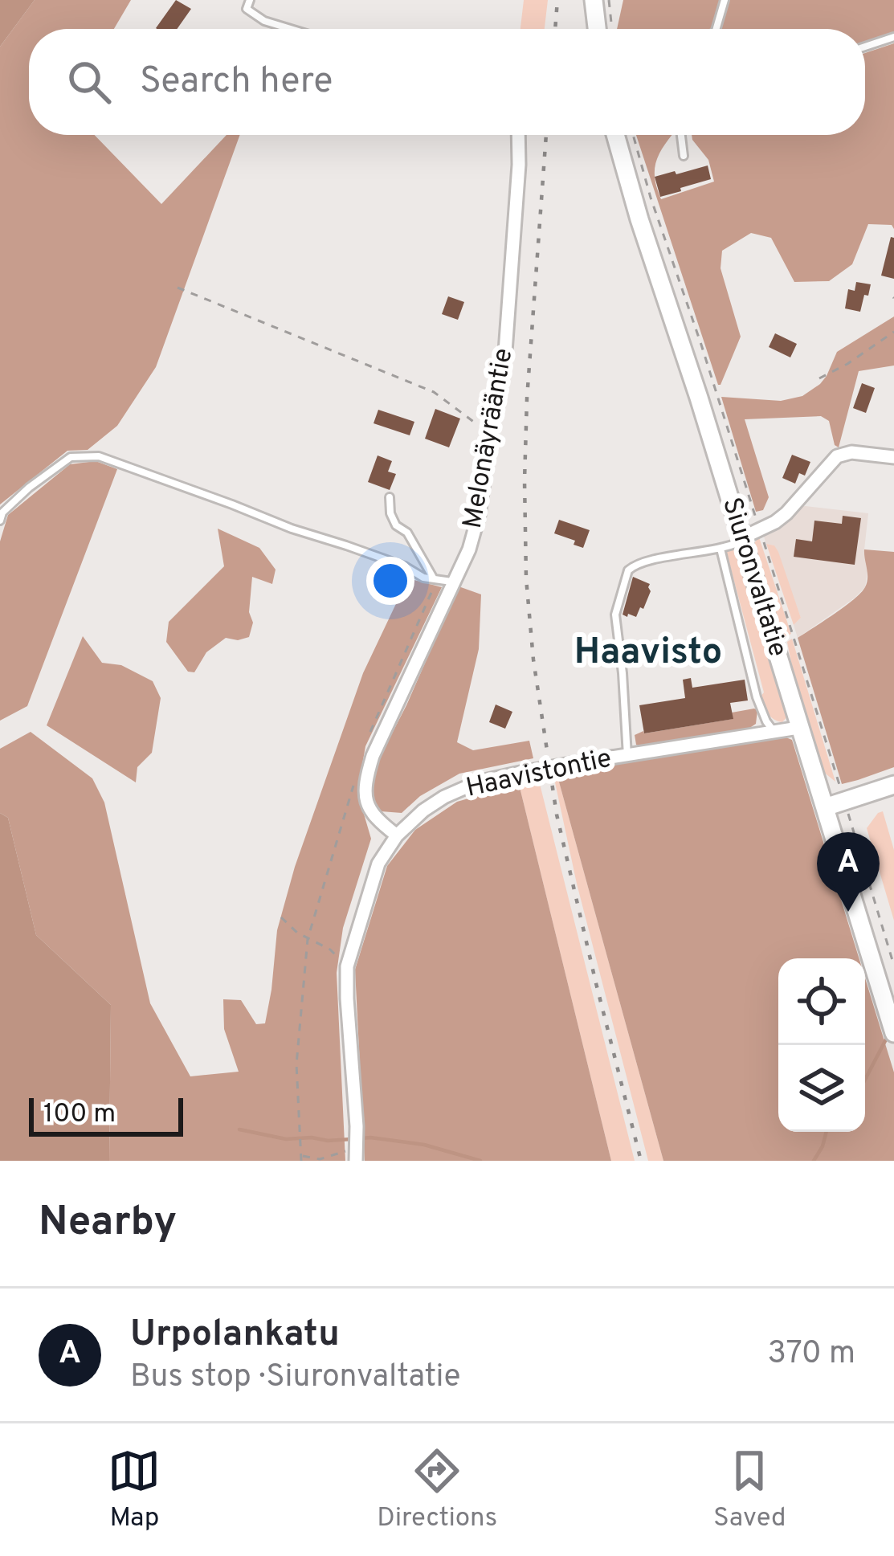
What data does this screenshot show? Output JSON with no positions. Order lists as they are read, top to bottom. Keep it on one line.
{"streets":{"main road":["Siuronvaltatie"],"street":["Melonäyrääntie","Haavistontie"]},"crossings":[["Melonäyrääntie","Haavistontie"],["Siuronvaltatie","Haavistontie"]],"districts":["Haavisto"],"scale_bar":"100 m","page":{"search":"Search here","pins":"A","scale":"100 m","heading":"Nearby","list":[{"mark":"A","name":"Urpolankatu","note":"Bus stop · Siuronvaltatie","value":"370 m"}],"nav":["Map","Directions","Saved"]}}
